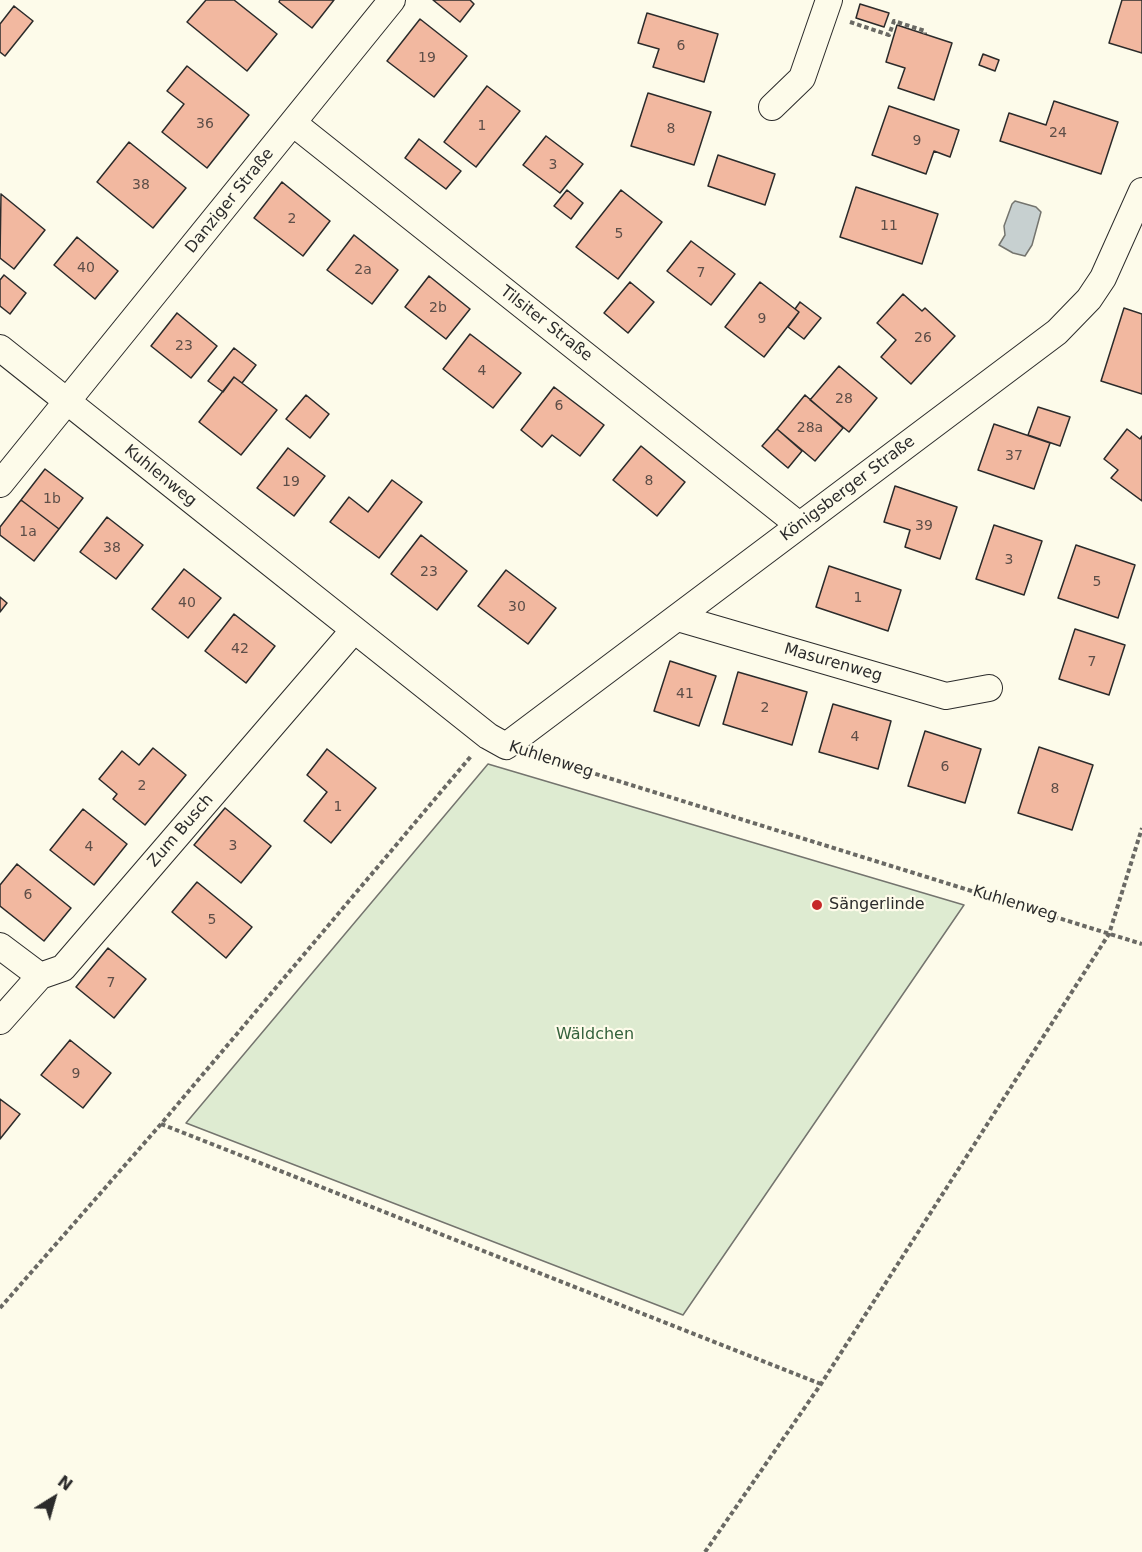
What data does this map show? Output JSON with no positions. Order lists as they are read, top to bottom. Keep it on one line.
{"streets":{"street":["Danziger Straße","Tilsiter Straße","Kuhlenweg","Königsberger Straße","Masurenweg","Zum Busch"]},"crossings":[["Danziger Straße","Tilsiter Straße"],["Danziger Straße","Kuhlenweg"],["Tilsiter Straße","Königsberger Straße"],["Kuhlenweg","Königsberger Straße"],["Kuhlenweg","Zum Busch"],["Königsberger Straße","Masurenweg"]],"parks":["Wäldchen"],"places":["Sängerlinde"],"house_numbers":["6","19","36","1","8","24","9","3","38","2","11","5","40","2a","7","2b","9","26","23","4","28","6","28a","37","8","19","1b","39","1a","38","3","23","5","1","40","30","42","7","41","2","4","6","2","8","1","3","4","6","5","7","9"],"north":"top right"}
